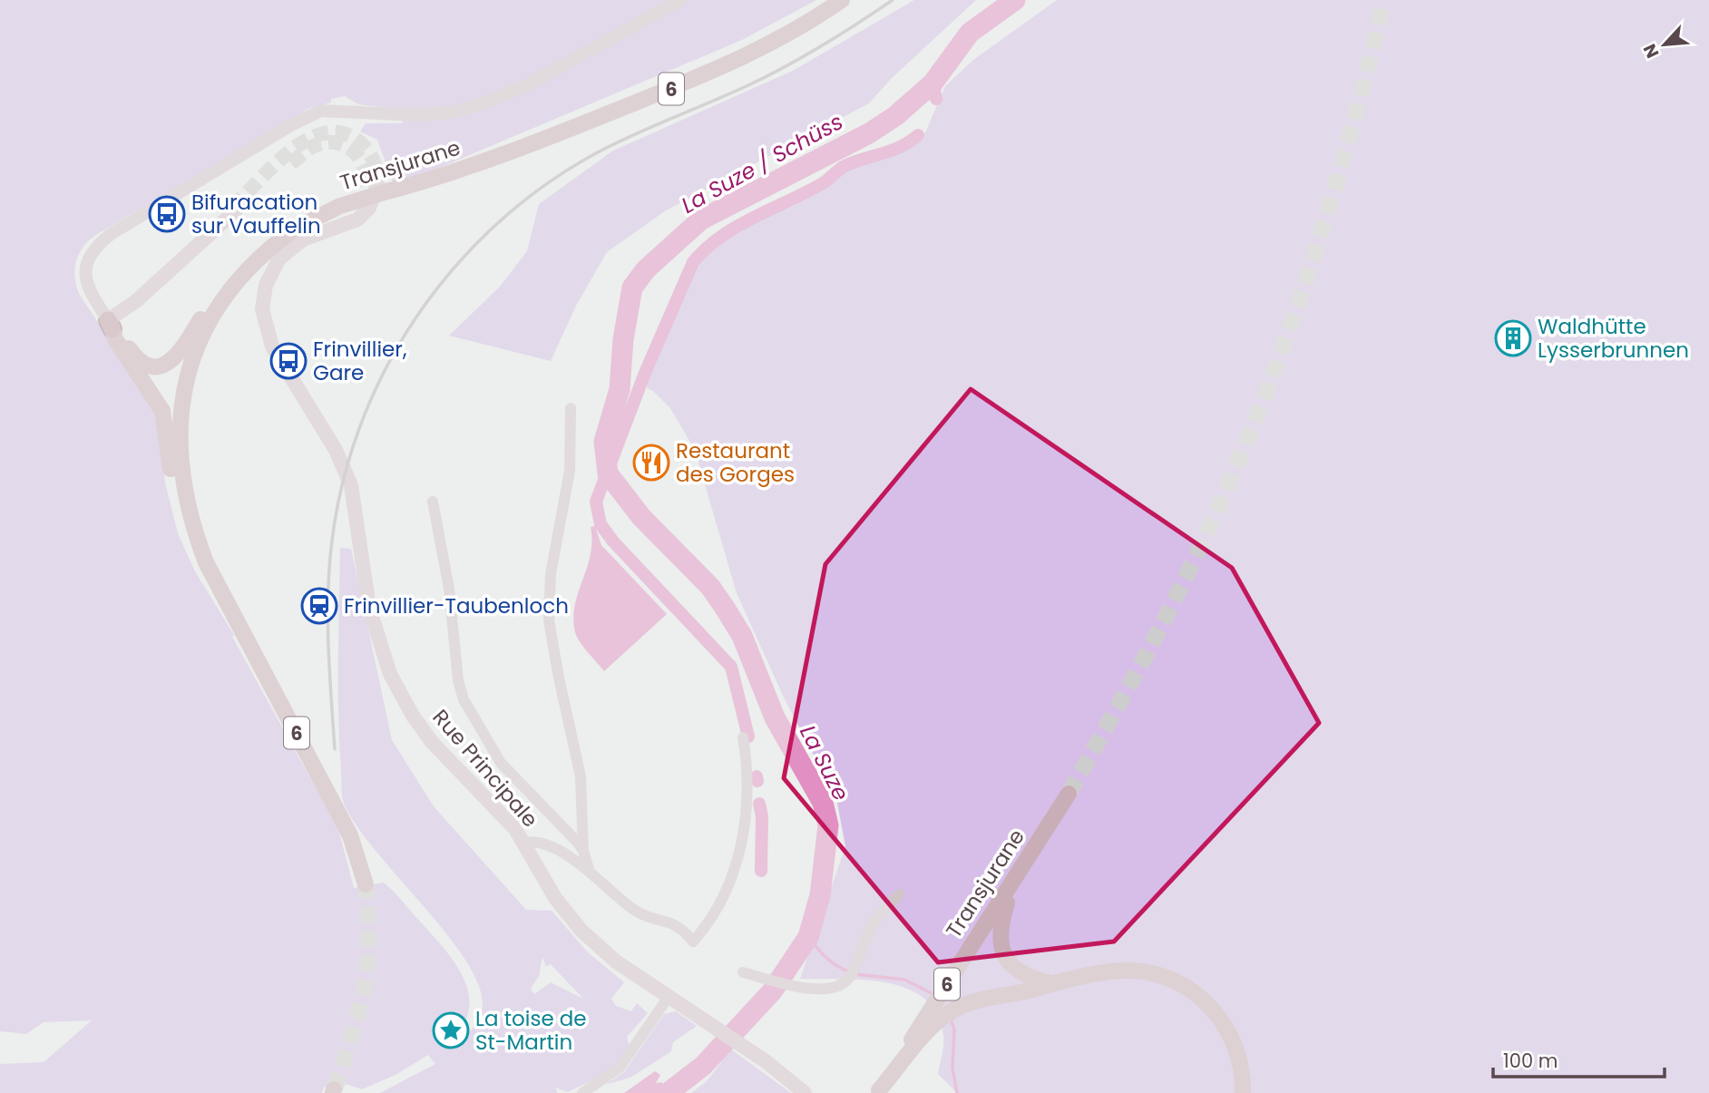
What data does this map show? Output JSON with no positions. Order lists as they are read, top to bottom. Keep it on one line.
{"streets":{"main road":["6","Transjurane","Rue Principale"]},"crossings":[["Transjurane","Rue Principale"]],"water":["La Suze / Schüss","La Suze"],"places":{"bus stop":["Bifuracation sur Vauffelin","Frinvillier, Gare"],"building":["Waldhütte Lysserbrunnen"],"restaurant":["Restaurant des Gorges"],"station":["Frinvillier-Taubenloch"],"place":["La toise de St-Martin"]},"scale_bar":"100 m","north":"bottom left"}
